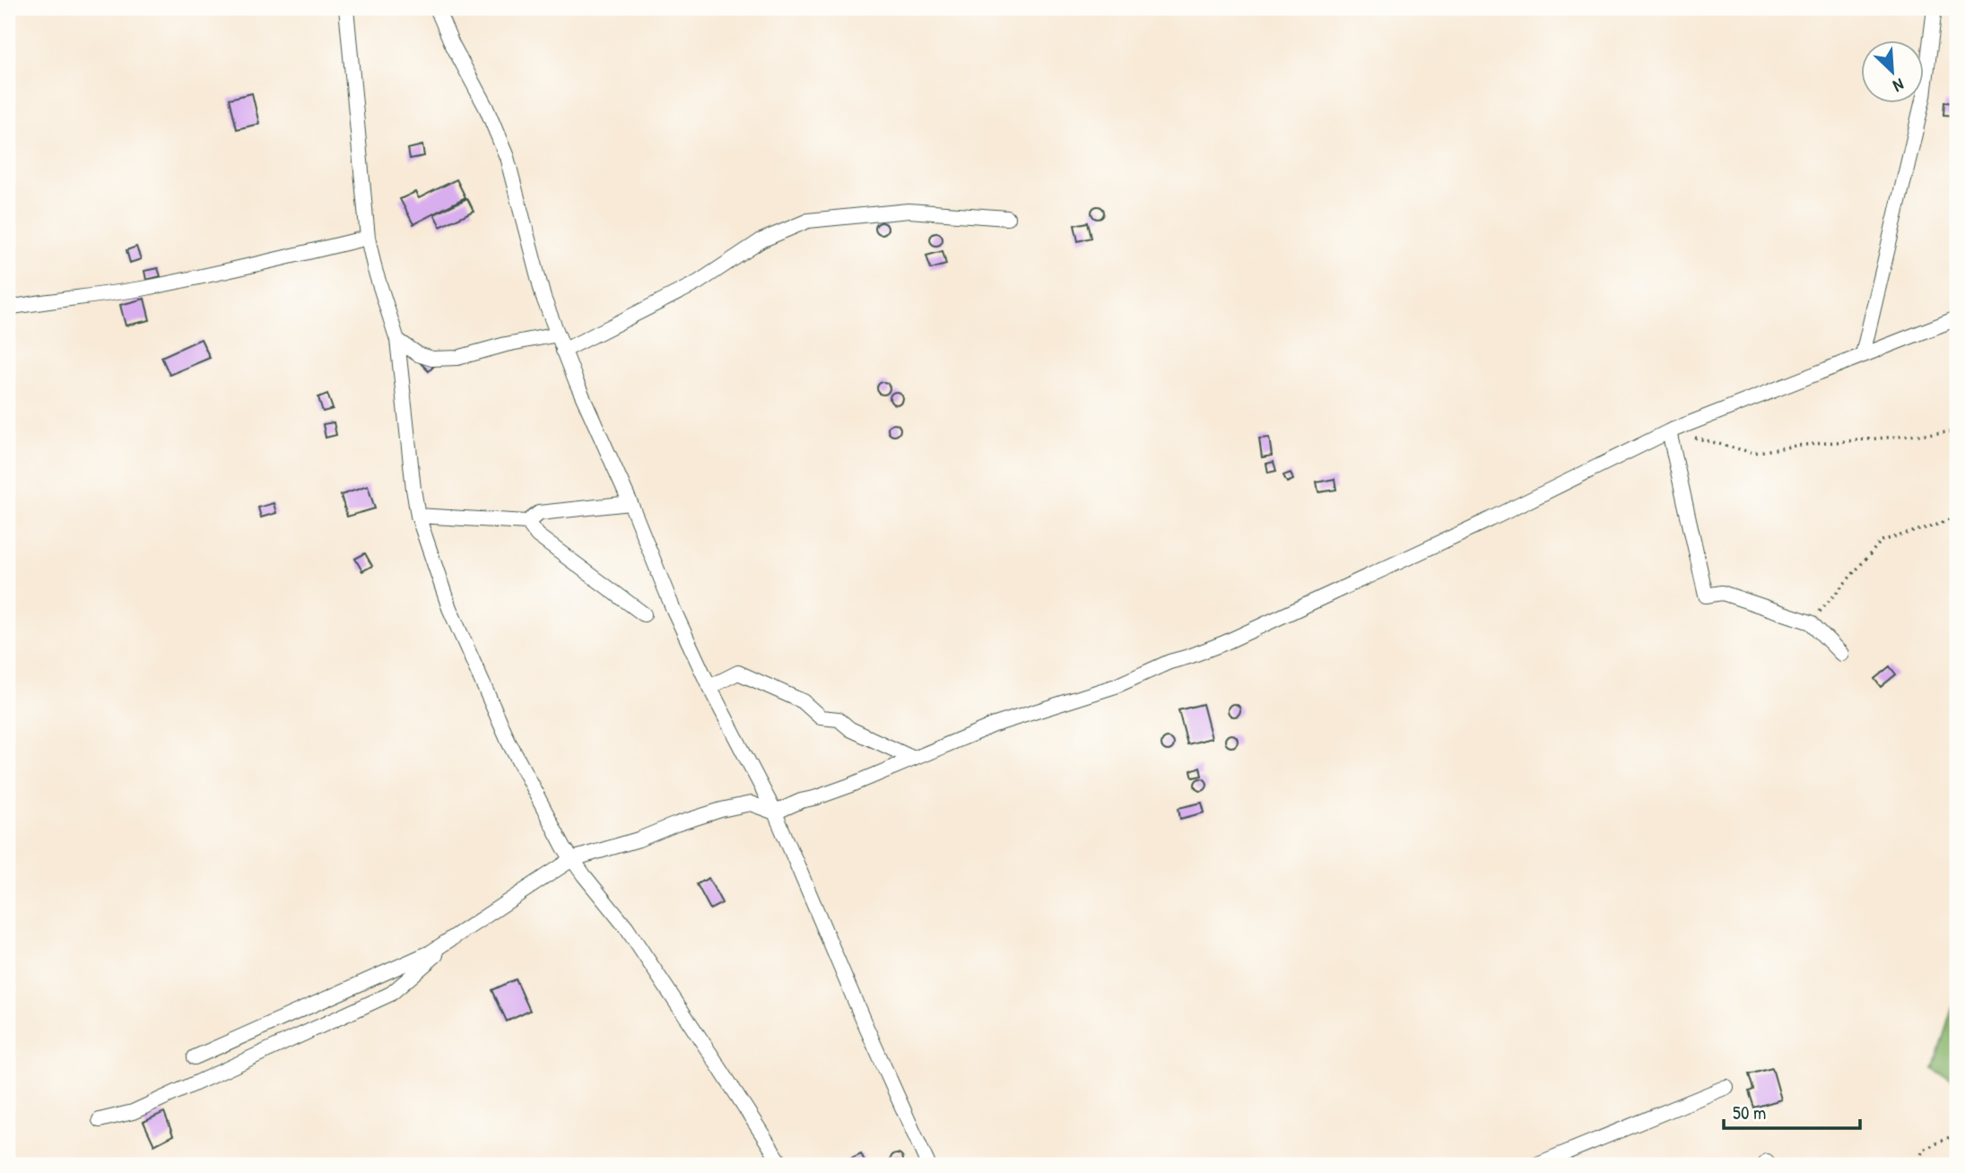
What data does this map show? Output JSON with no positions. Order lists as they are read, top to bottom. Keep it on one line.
{"scale_bar":"50 m","north":"bottom right"}
